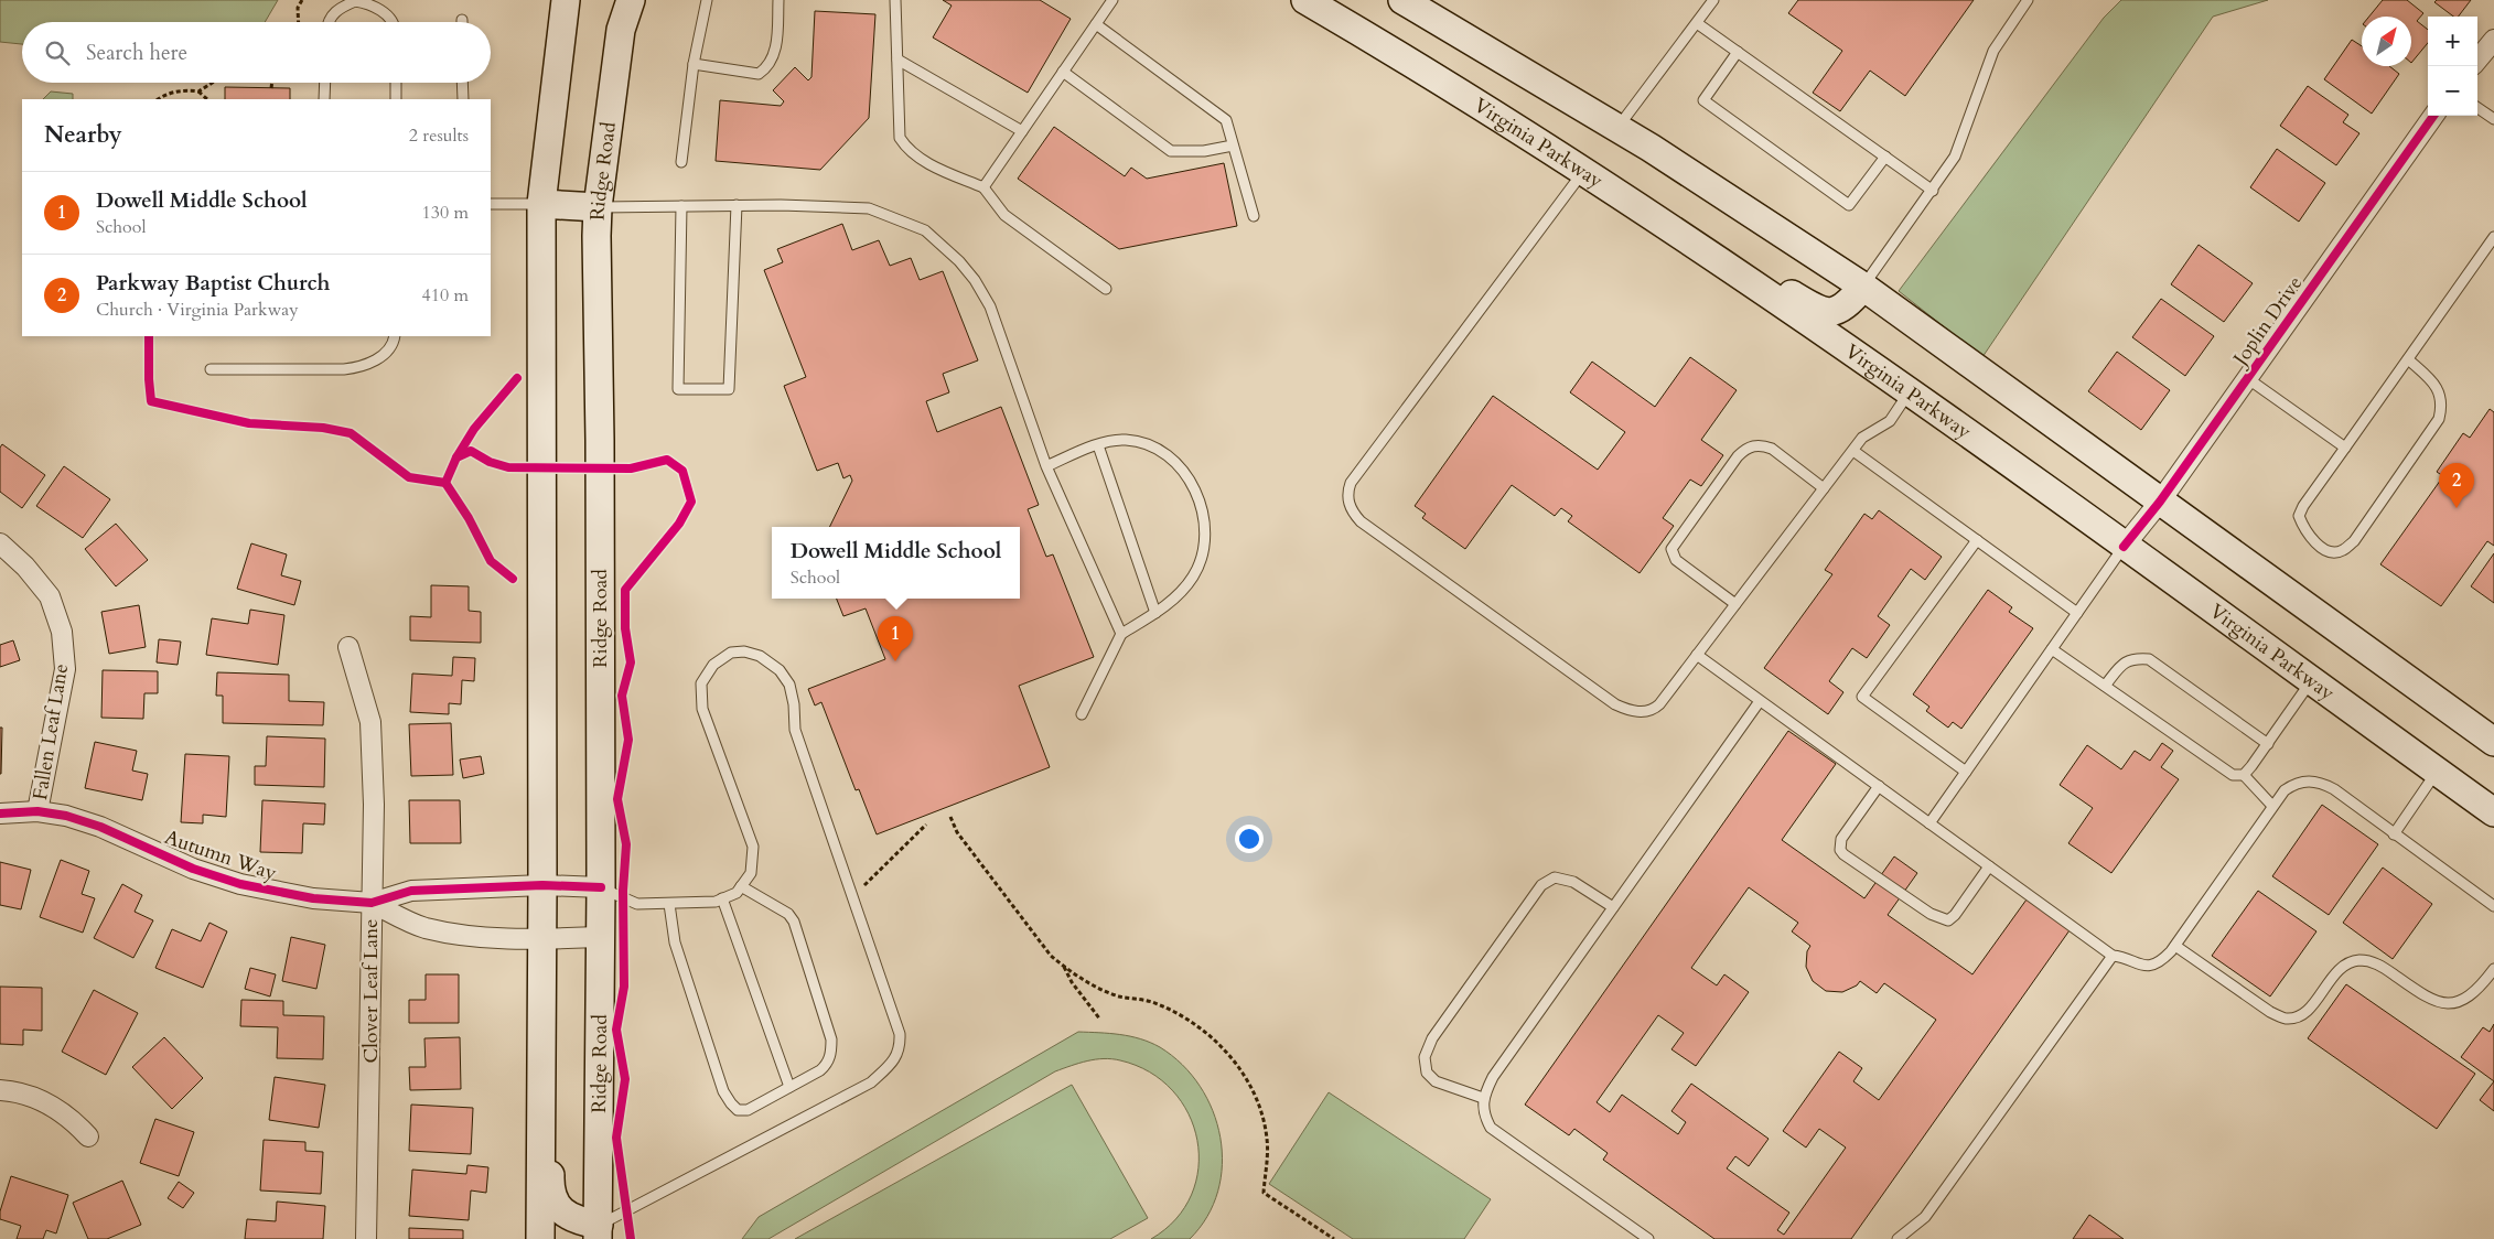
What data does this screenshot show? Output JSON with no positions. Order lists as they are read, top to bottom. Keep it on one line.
{"streets":{"main road":["Virginia Parkway","Ridge Road"],"street":["Joplin Drive","Fallen Leaf Lane","Autumn Way","Clover Leaf Lane"]},"crossings":[["Virginia Parkway","Joplin Drive"],["Ridge Road","Autumn Way"],["Fallen Leaf Lane","Autumn Way"],["Autumn Way","Clover Leaf Lane"]],"north":"top right","page":{"map_buttons":["+","−"],"search":"Search here","heading":["Nearby","2 results"],"list":[{"mark":"1","name":"Dowell Middle School","note":"School","value":"130 m"},{"mark":"2","name":"Parkway Baptist Church","note":"Church · Virginia Parkway","value":"410 m"}],"pins":["2","1"],"popup":["Dowell Middle School","School"]}}
